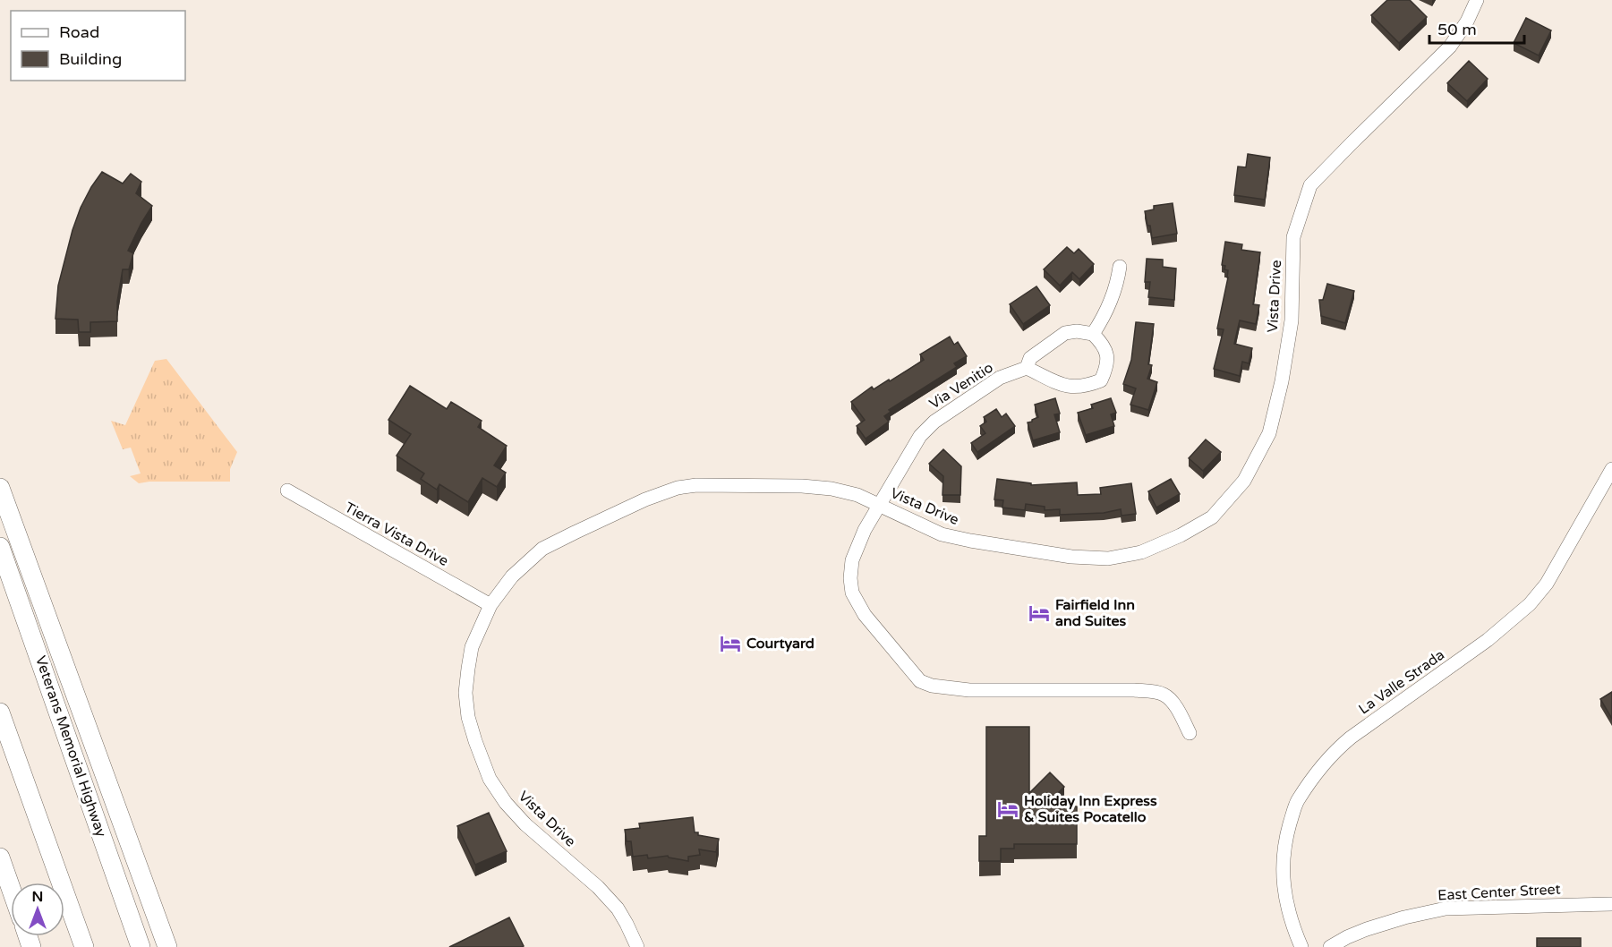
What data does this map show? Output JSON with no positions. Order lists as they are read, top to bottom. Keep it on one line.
{"streets":{"highway":["Veterans Memorial Highway"],"street":["Vista Drive","Via Venitio","Tierra Vista Drive","La Valle Strada","East Center Street"]},"crossings":[["Vista Drive","Via Venitio"],["Vista Drive","Tierra Vista Drive"]],"places":{"hotel":["Fairfield Inn and Suites","Courtyard","Holiday Inn Express & Suites Pocatello"]},"legend":["Road","Building"],"scale_bar":"50 m","north":"top"}
